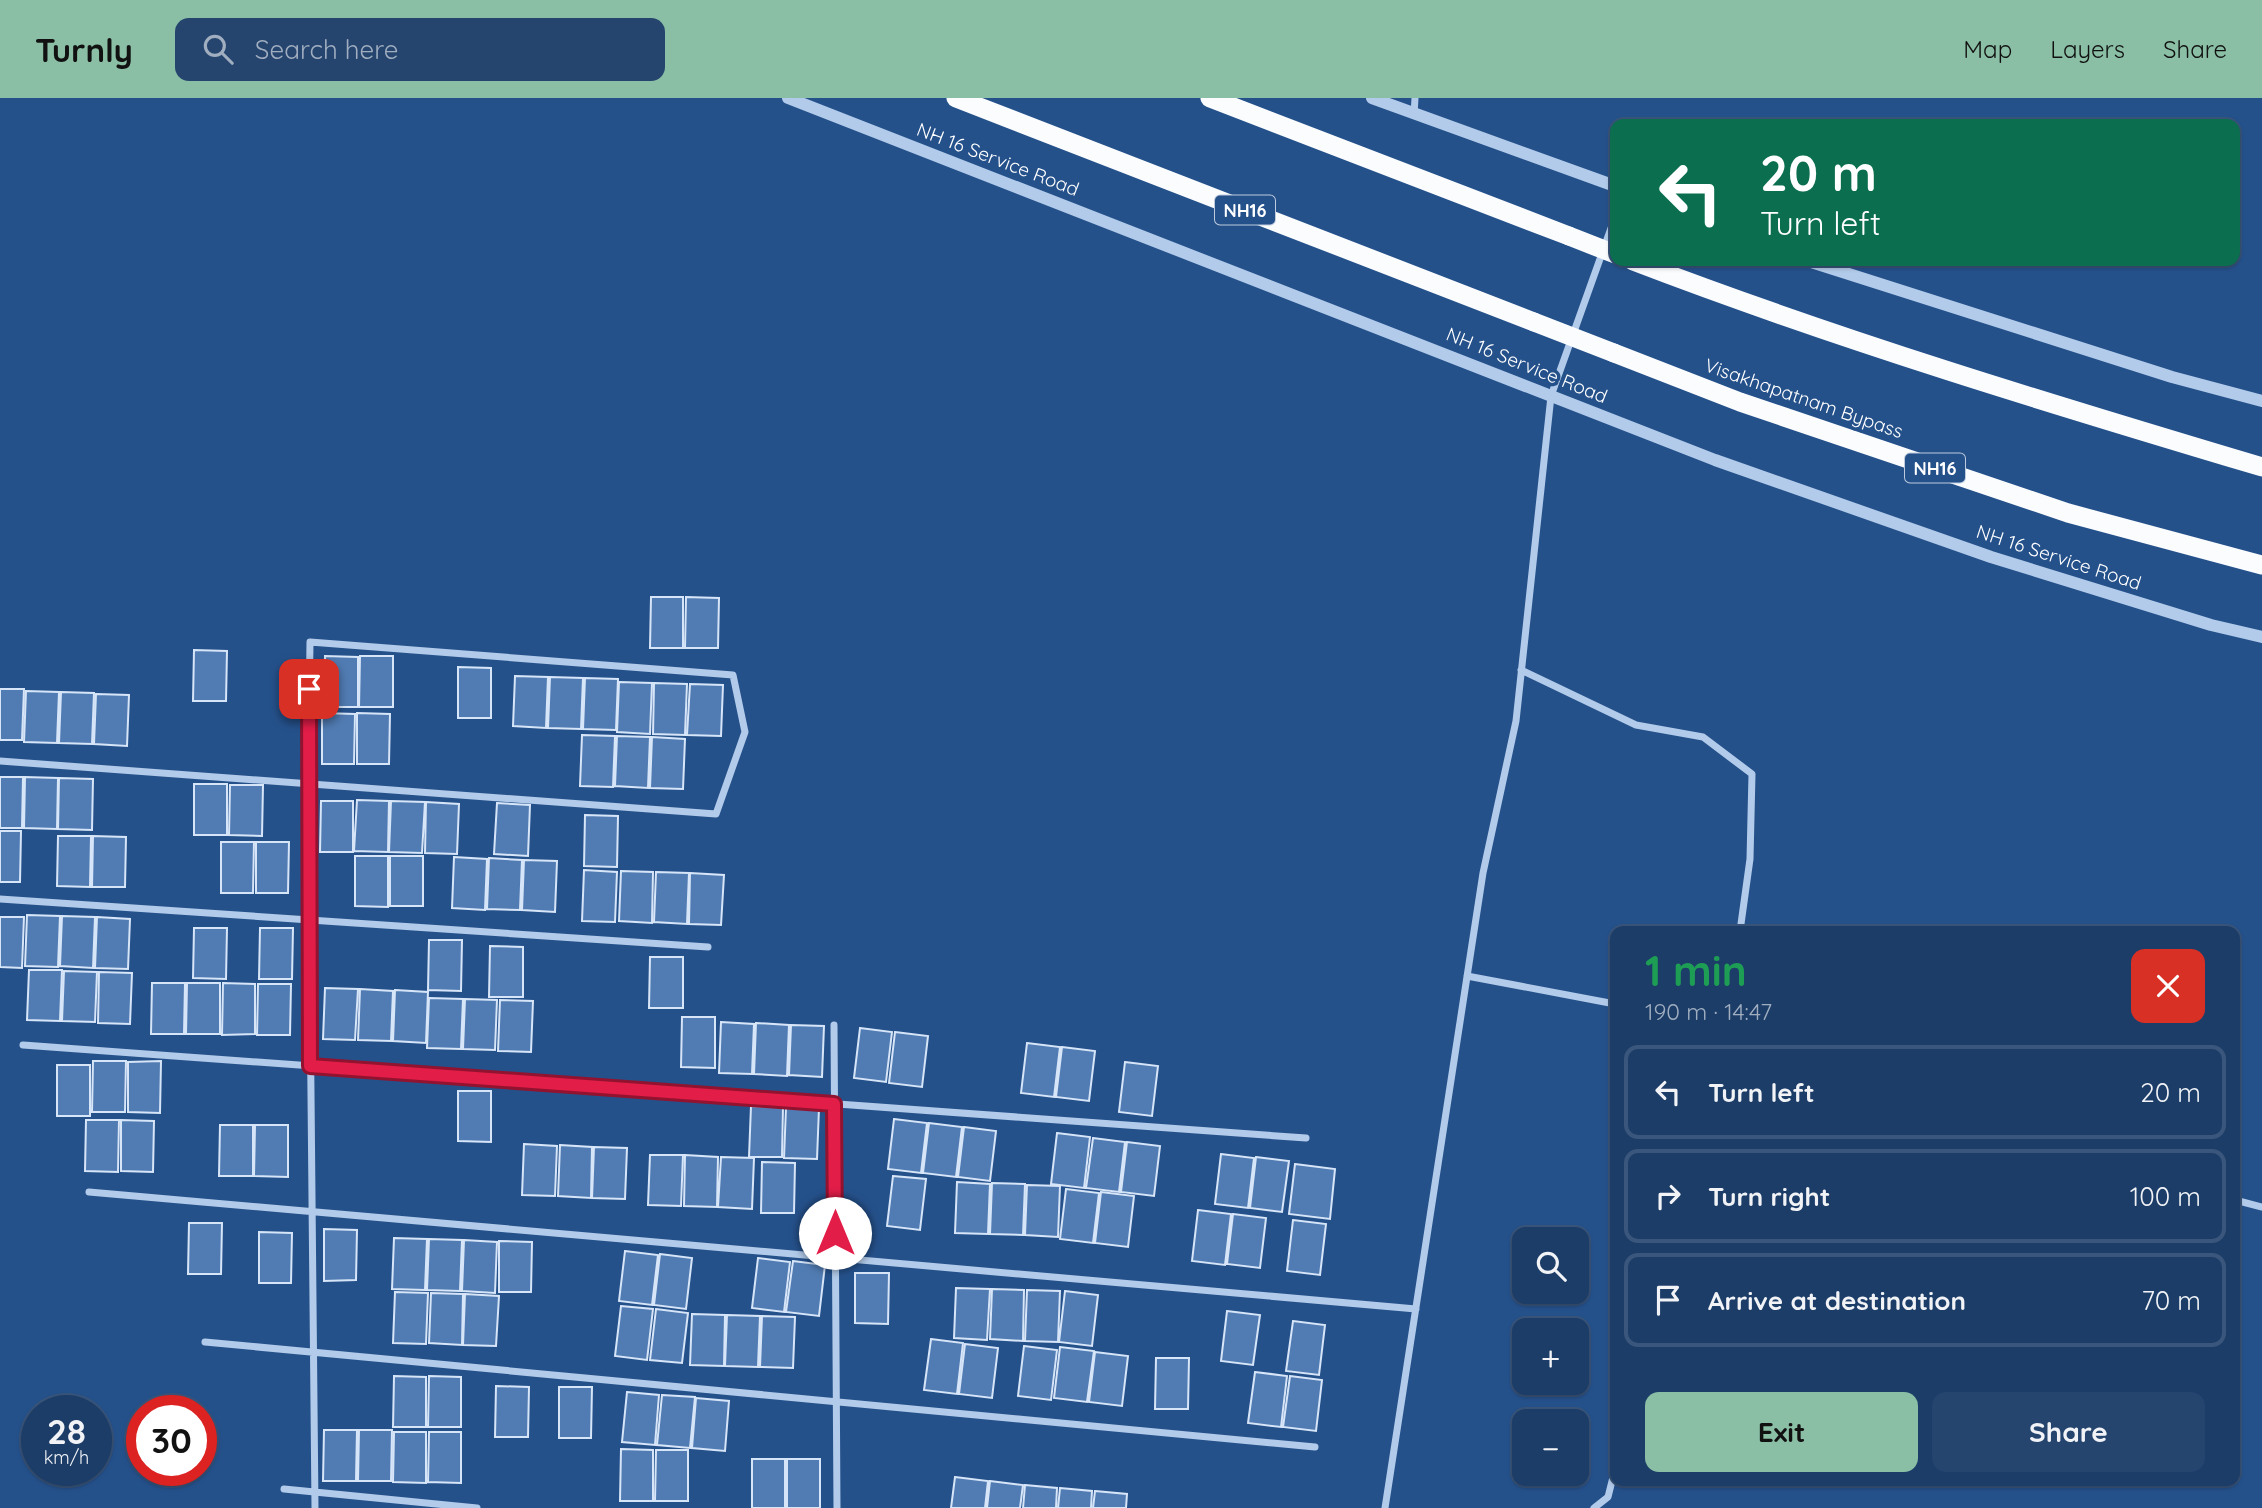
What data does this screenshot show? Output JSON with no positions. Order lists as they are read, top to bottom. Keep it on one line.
{"streets":{"highway":["NH16","Visakhapatnam Bypass"],"street":["NH 16 Service Road"]},"page":{"header":"Turnly","search":"Search here","nav":["Map","Layers","Share"],"turn":["20 m","Turn left"],"heading":["1 min","190 m · 14:47"],"list":[{"name":"Turn left","value":"20 m"},{"name":"Turn right","value":"100 m"},{"name":"Arrive at destination","value":"70 m"}],"map_buttons":["+","−"],"buttons":["Exit","Share"],"speed":"28 km/h","limit":"30"}}
